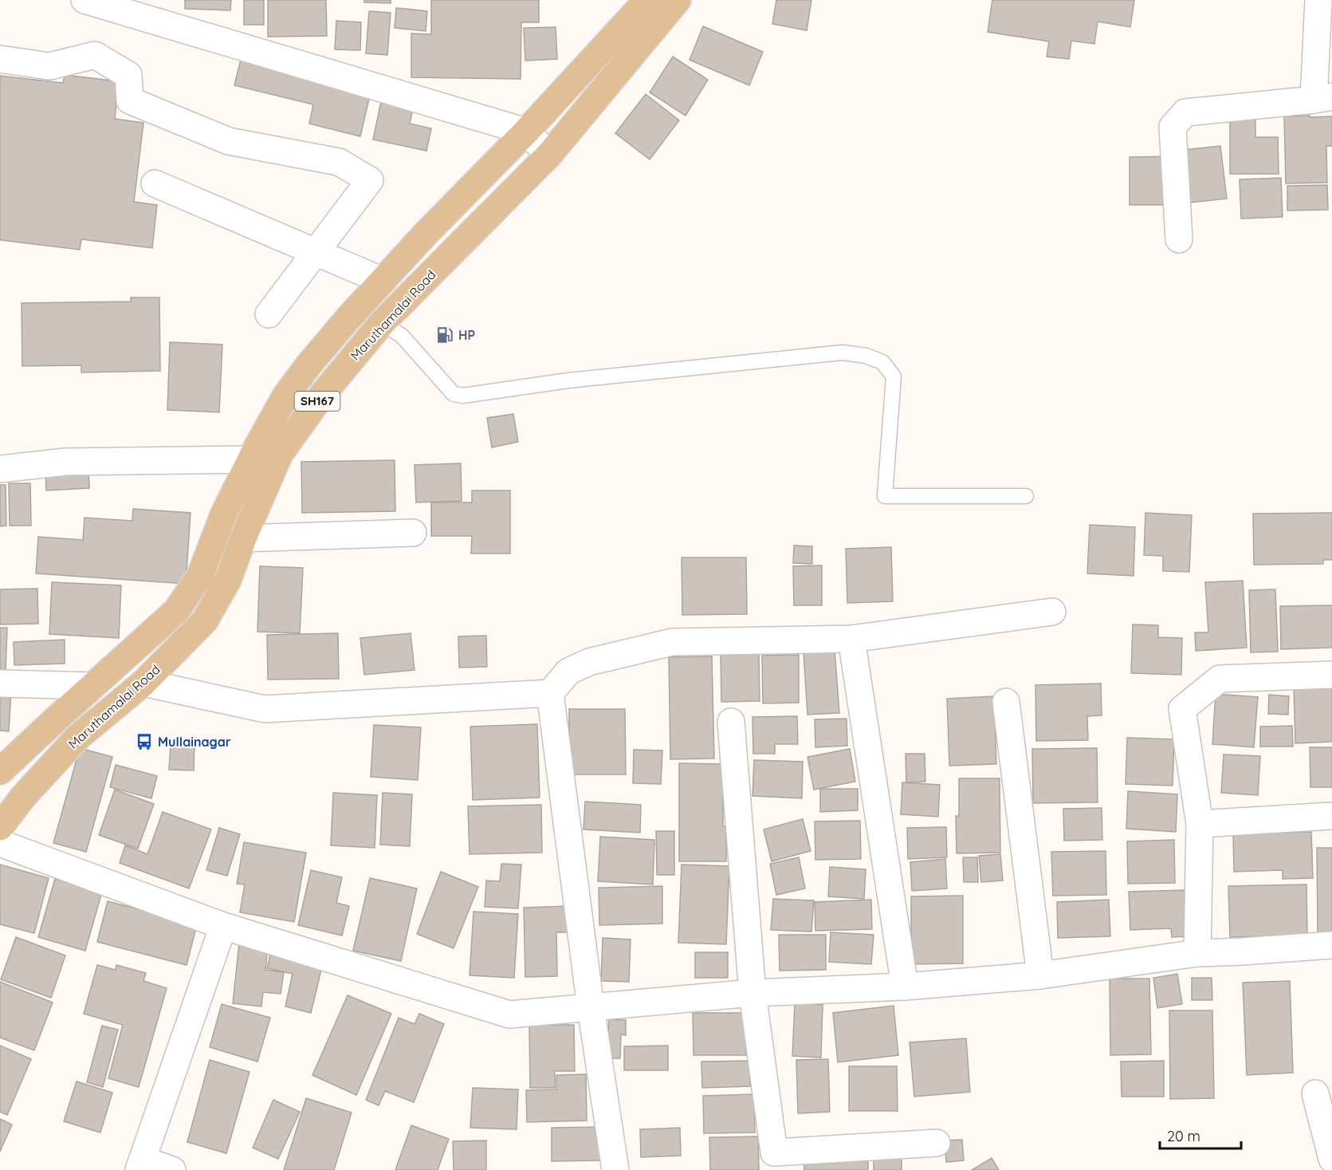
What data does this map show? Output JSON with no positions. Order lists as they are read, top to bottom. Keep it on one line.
{"streets":{"main road":["Maruthamalai Road","SH167"]},"places":{"fuel station":["HP"],"bus stop":["Mullainagar"]},"scale_bar":"20 m"}
